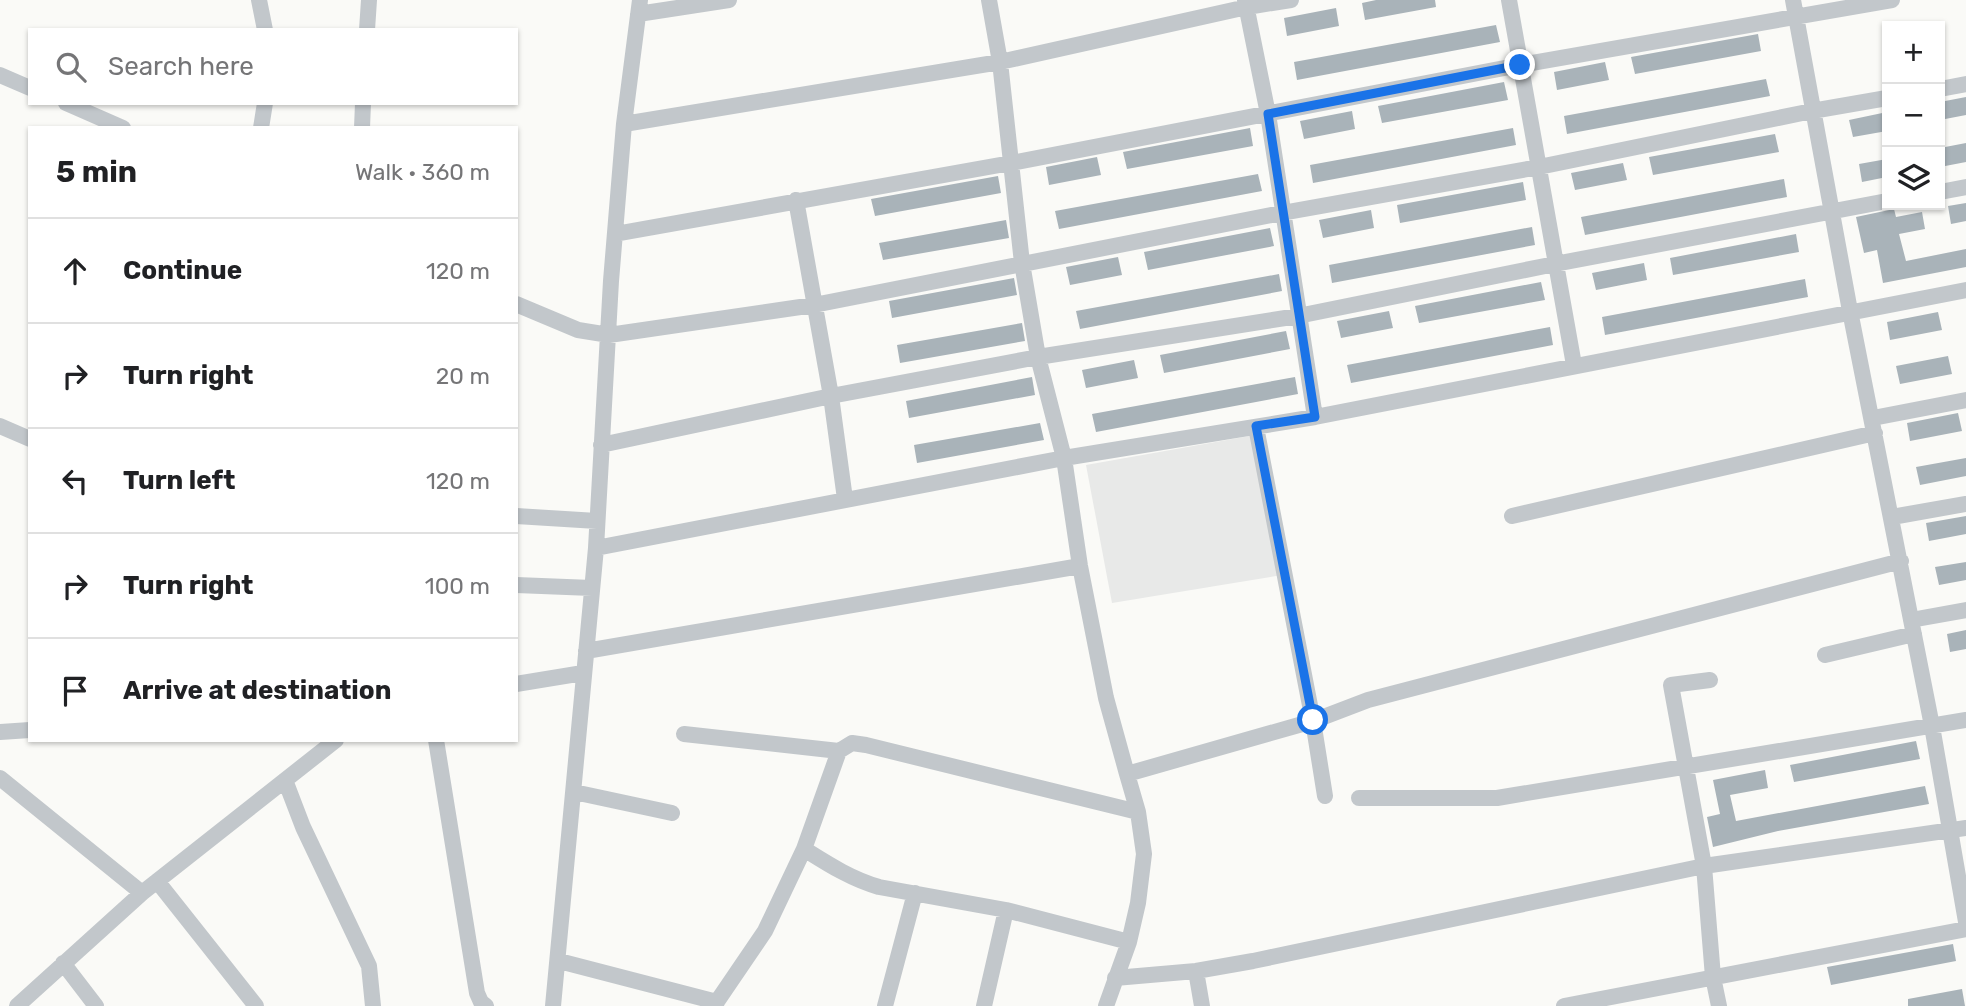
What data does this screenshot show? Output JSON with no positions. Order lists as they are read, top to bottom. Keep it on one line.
{"page":{"map_buttons":["+","−"],"search":"Search here","heading":["5 min","Walk · 360 m"],"list":[["Continue","120 m"],["Turn right","20 m"],["Turn left","120 m"],["Turn right","100 m"],"Arrive at destination"]}}
